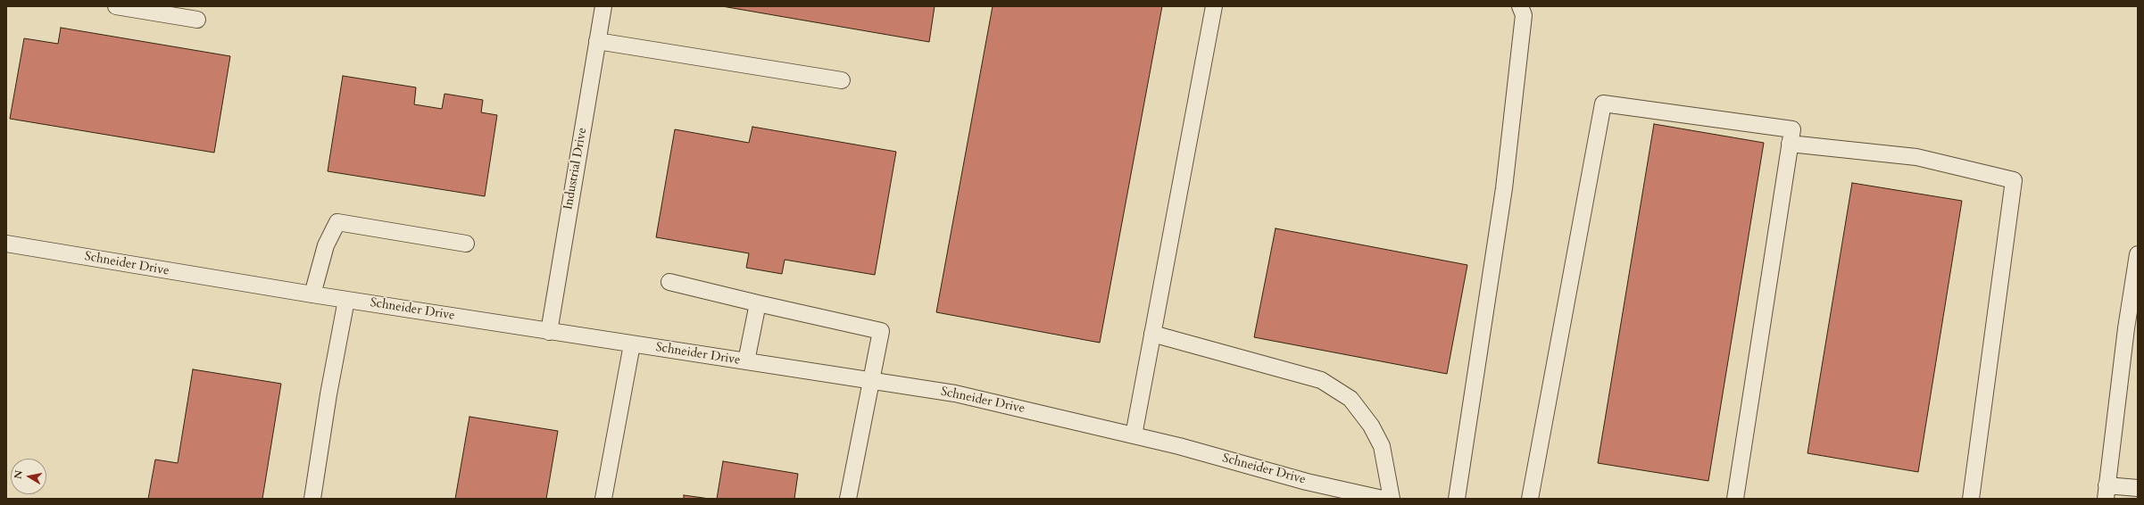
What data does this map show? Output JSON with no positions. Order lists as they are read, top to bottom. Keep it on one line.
{"streets":{"lane":["Industrial Drive","Schneider Drive"]},"crossings":[["Industrial Drive","Schneider Drive"]],"north":"left"}
